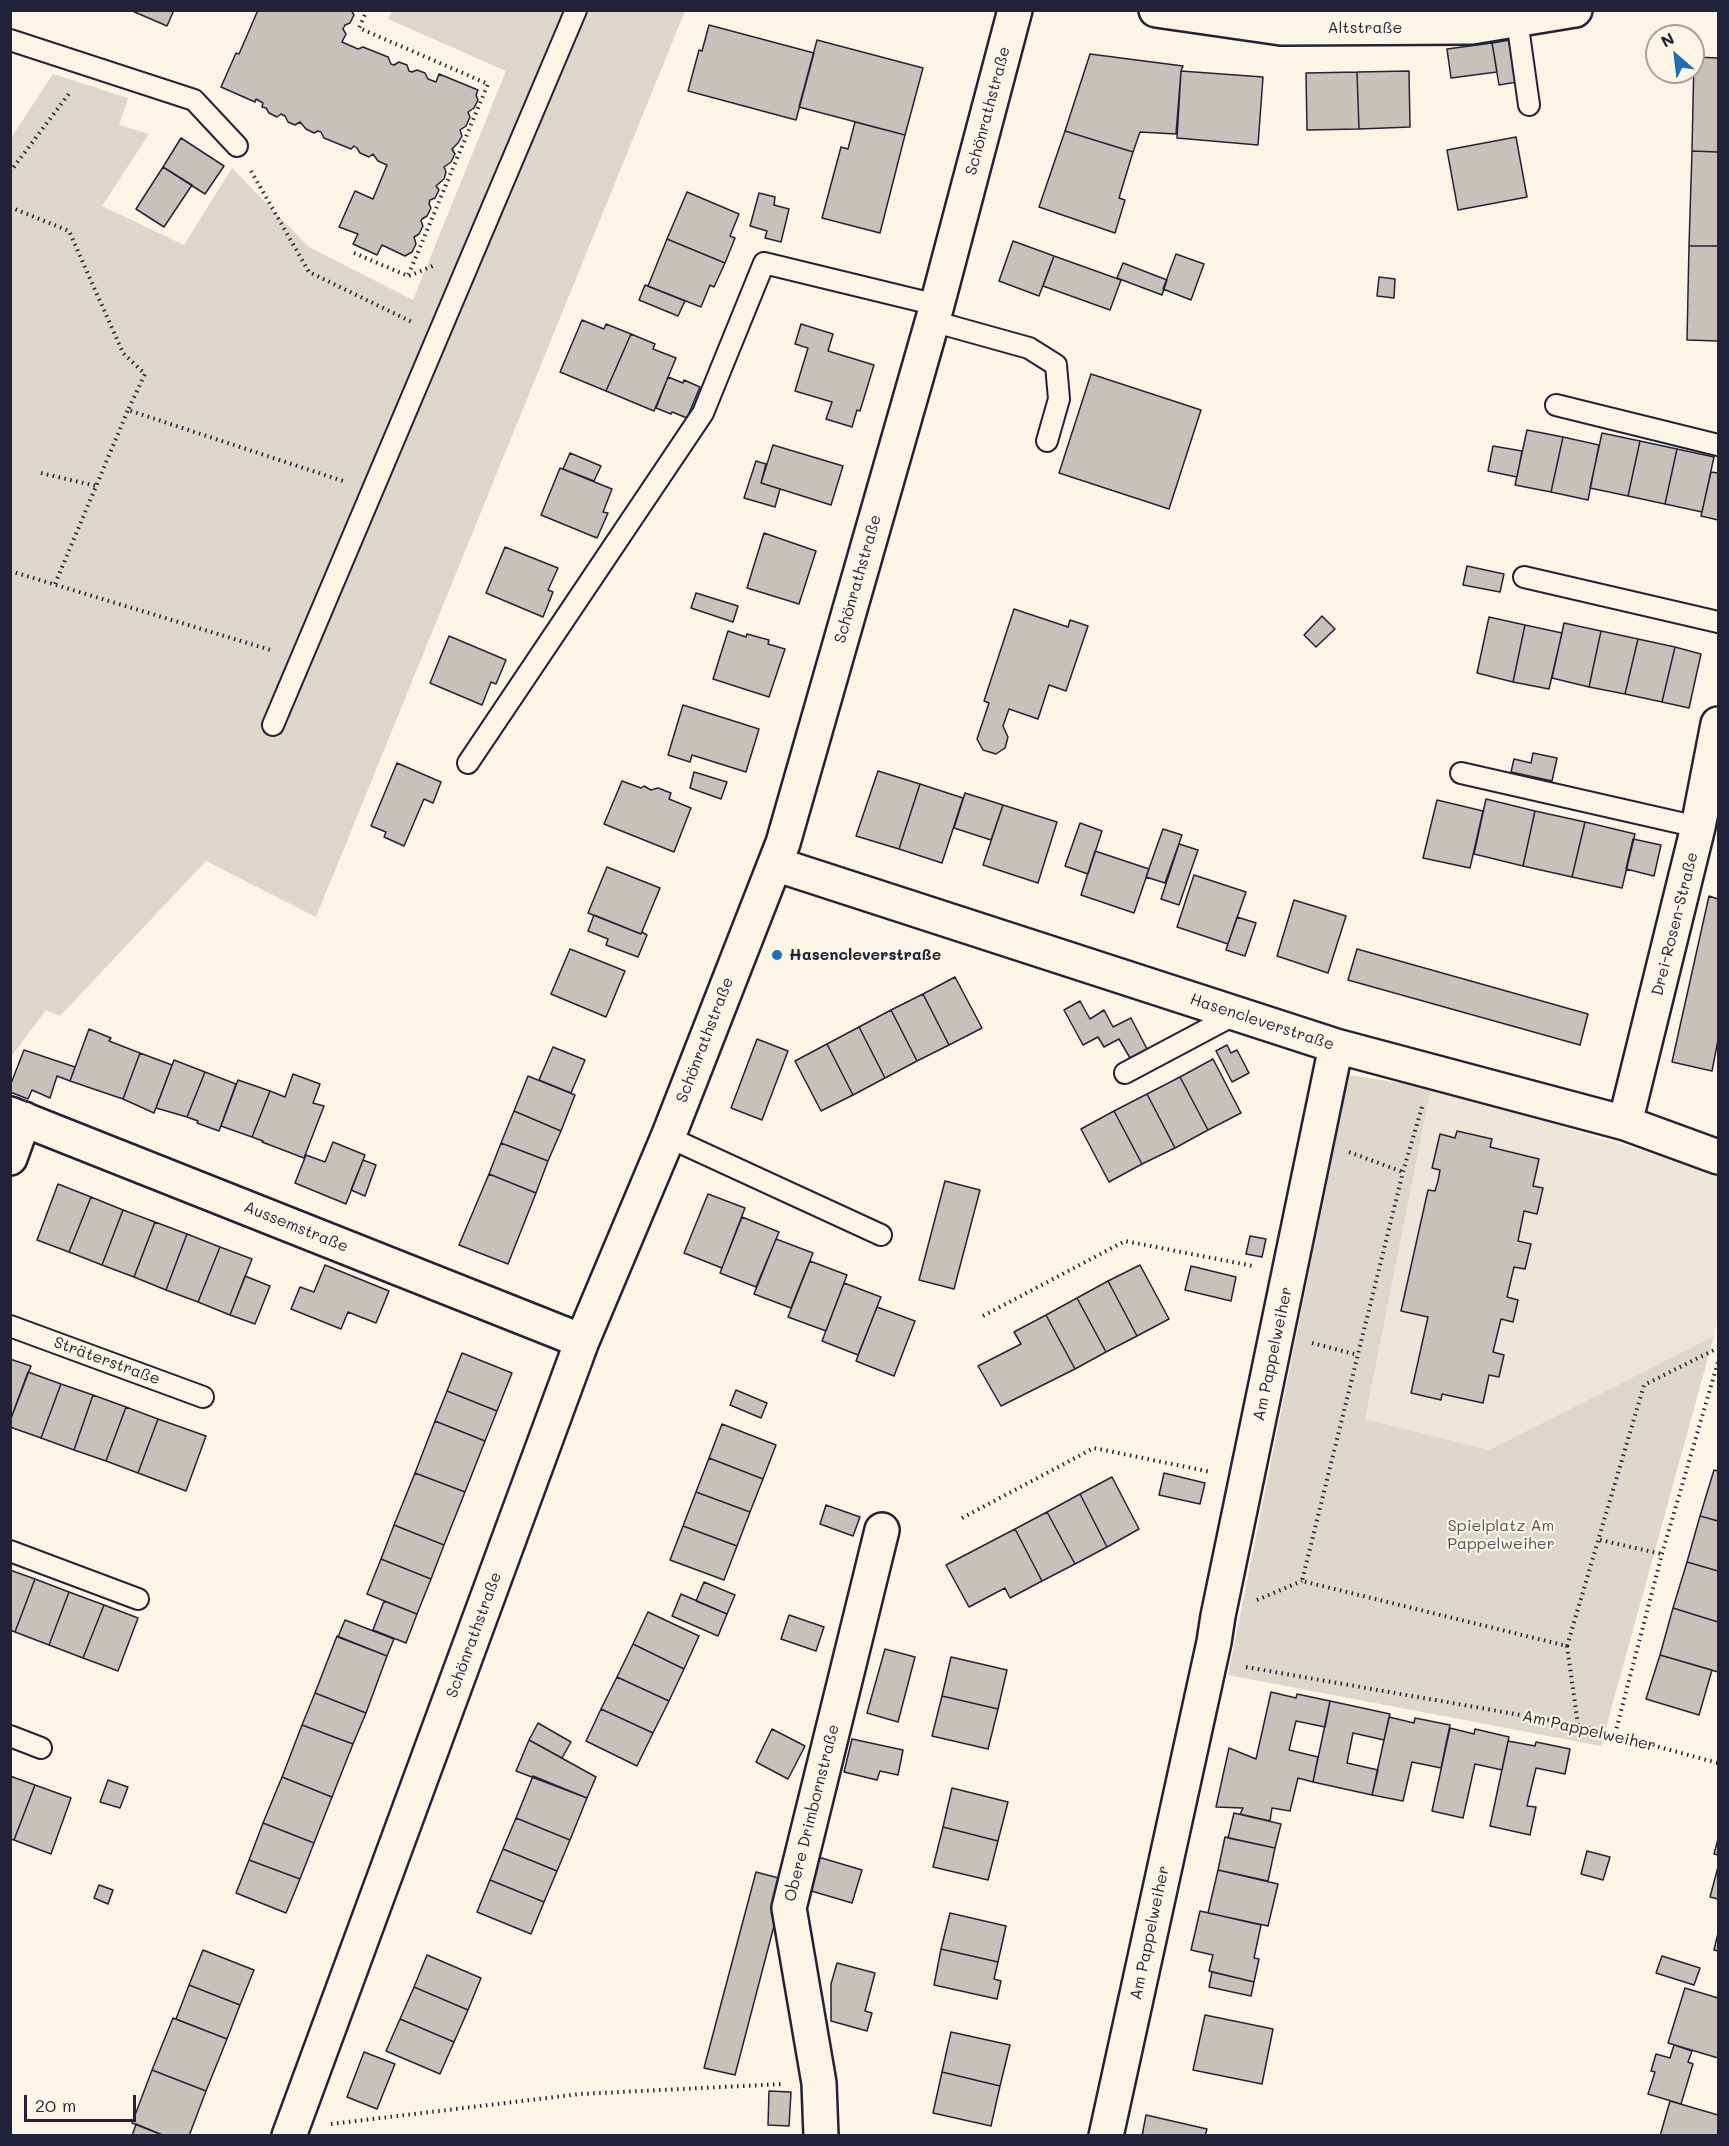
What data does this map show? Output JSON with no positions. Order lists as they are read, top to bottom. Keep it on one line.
{"streets":{"street":["Altstraße","Schönrathstraße","Drei-Rosen-Straße","Hasencleverstraße","Aussemstraße","Am Pappelweiher","Obere Drimbornstraße"],"lane":["Sträterstraße"]},"crossings":[["Schönrathstraße","Hasencleverstraße"],["Schönrathstraße","Aussemstraße"],["Drei-Rosen-Straße","Hasencleverstraße"],["Hasencleverstraße","Am Pappelweiher"]],"parks":["Spielplatz Am Pappelweiher"],"places":["Hasencleverstraße"],"scale_bar":"20 m","north":"top left"}
